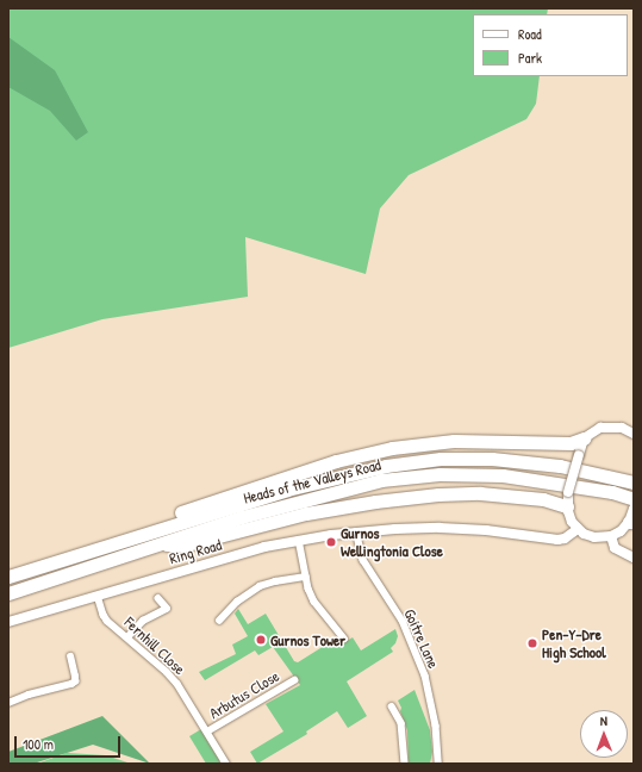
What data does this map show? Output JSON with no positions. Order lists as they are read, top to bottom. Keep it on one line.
{"streets":{"highway":["Heads of the Valleys Road"],"street":["Ring Road","Goitre Lane","Fernhill Close","Arbutus Close"]},"crossings":[["Ring Road","Goitre Lane"],["Ring Road","Fernhill Close"],["Fernhill Close","Arbutus Close"]],"places":["Gurnos Wellingtonia Close","Gurnos Tower","Pen-Y-Dre High School"],"legend":["Road","Park"],"scale_bar":"100 m","north":"top"}
